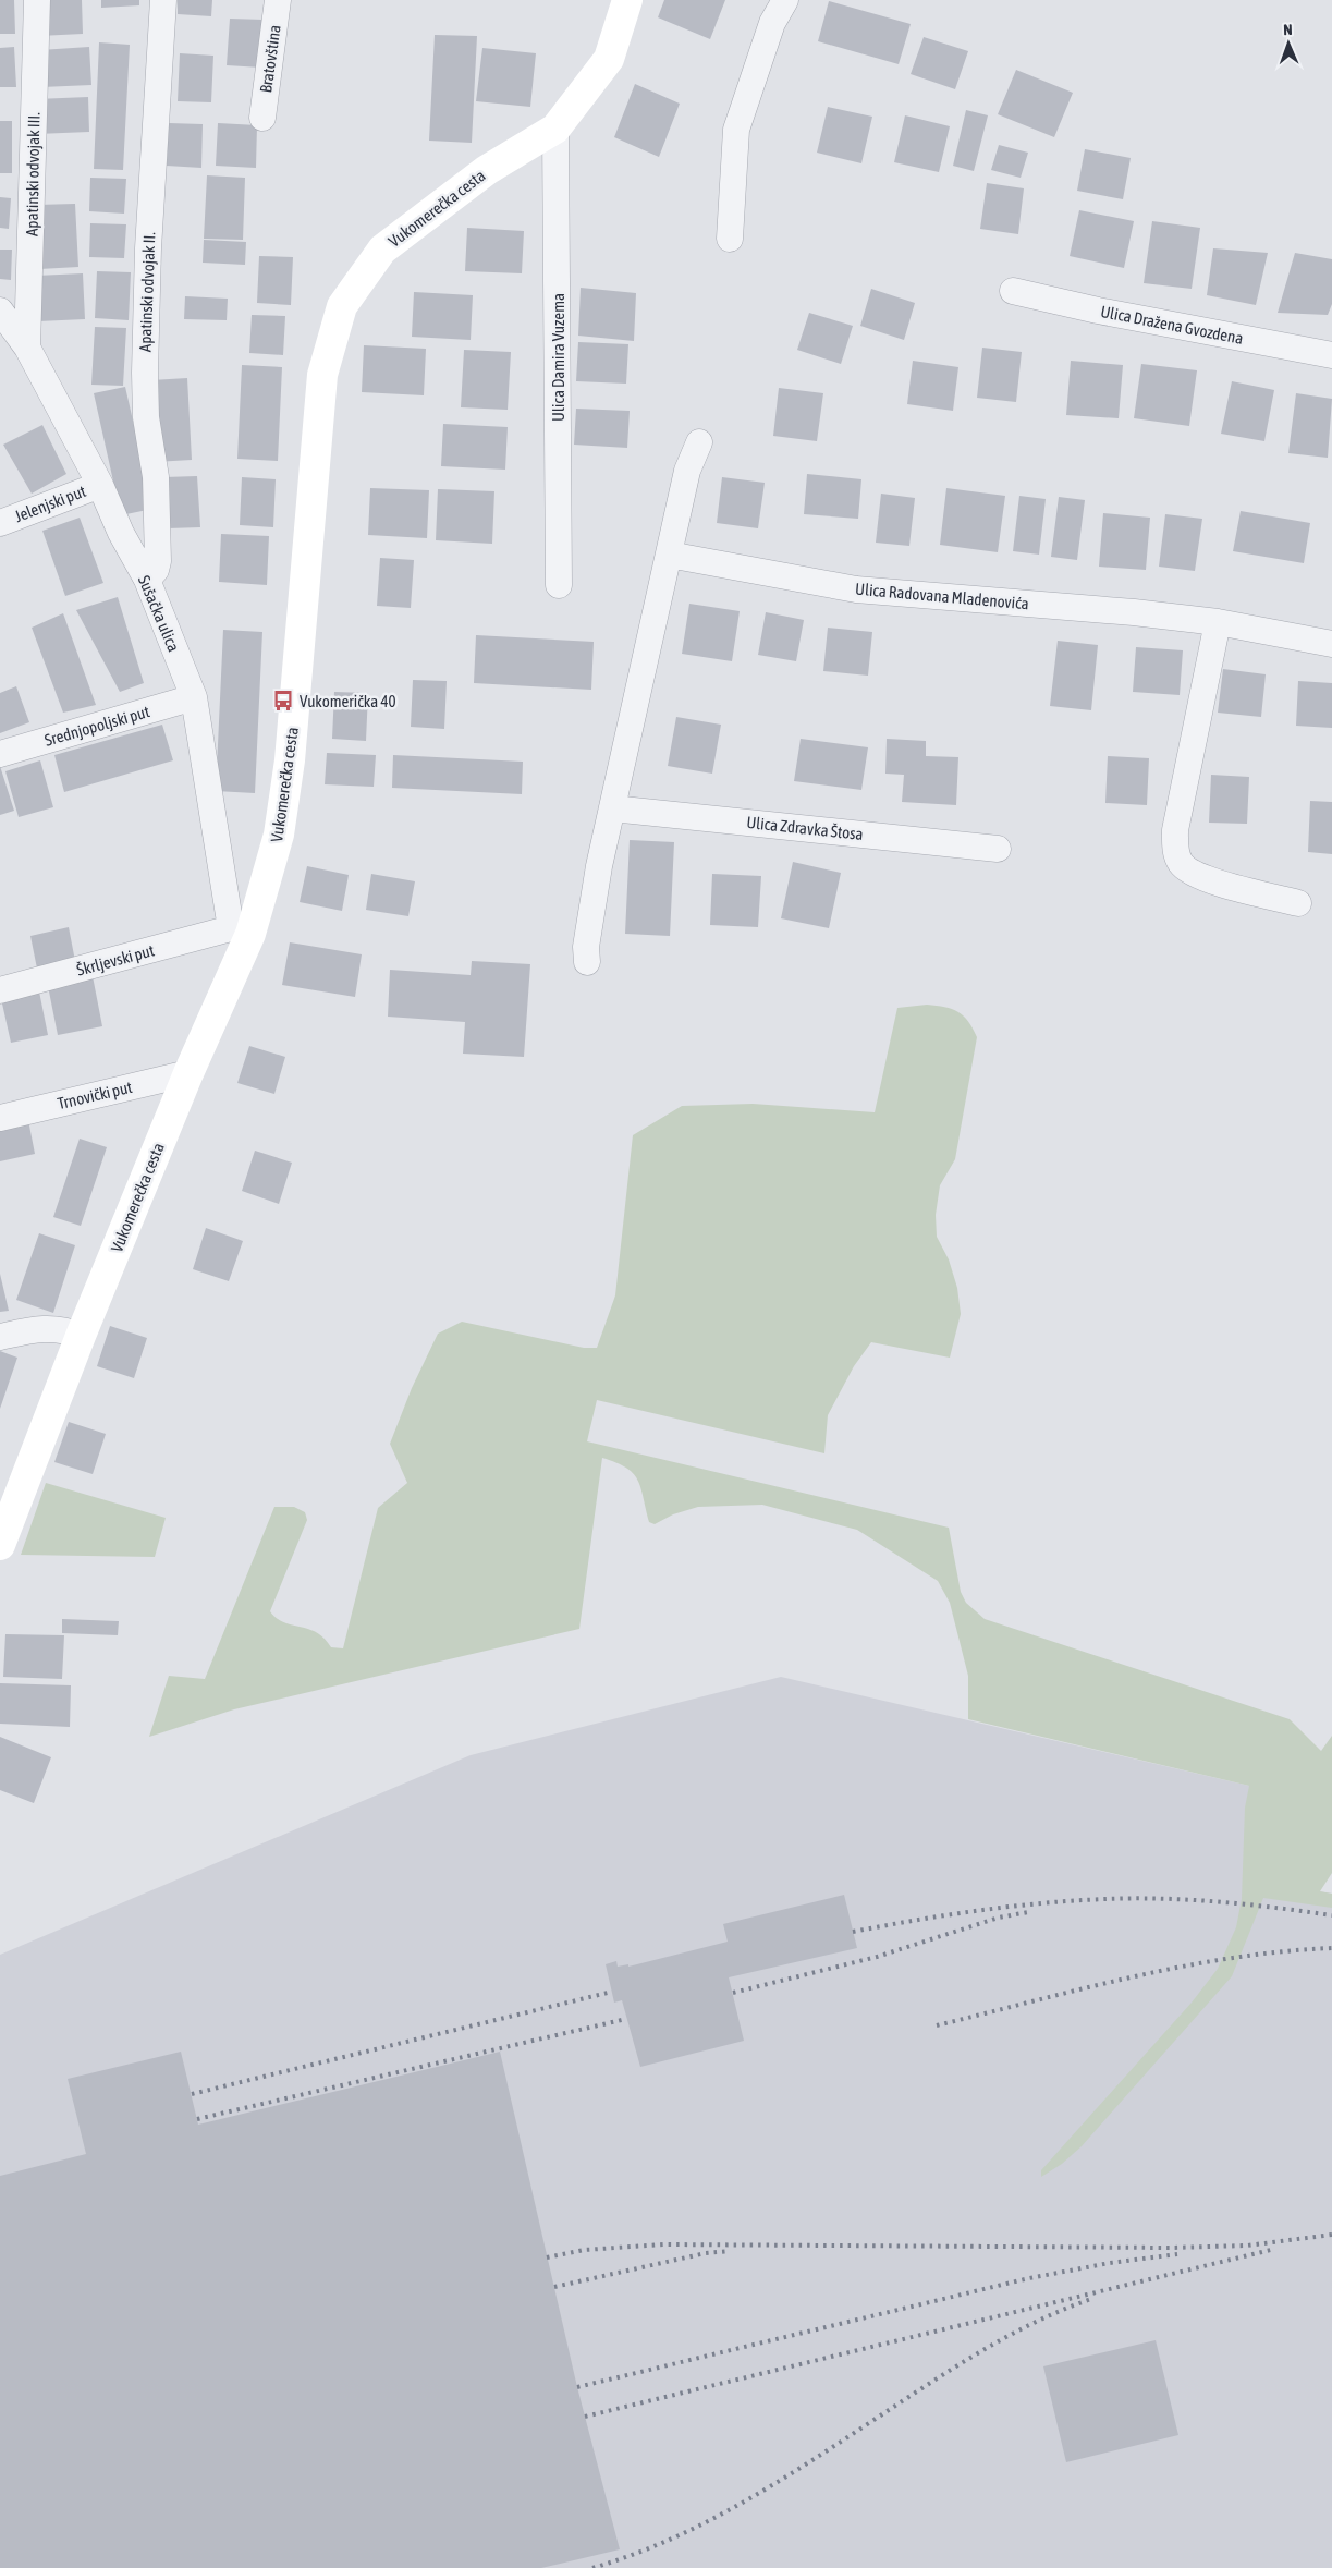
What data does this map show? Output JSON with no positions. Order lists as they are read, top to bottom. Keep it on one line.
{"streets":{"street":["Bratovština","Apatinski odvojak III.","Vukomerečka cesta","Apatinski odvojak II.","Ulica Dražena Gvozdena","Ulica Damira Vuzema","Jelenjski put","Ulica Radovana Mladenovića","Sušačka ulica","Srednjopoljski put","Ulica Zdravka Štosa","Škrljevski put","Trnovički put"]},"crossings":[["Apatinski odvojak III.","Sušačka ulica"],["Vukomerečka cesta","Ulica Damira Vuzema"],["Vukomerečka cesta","Sušačka ulica"],["Vukomerečka cesta","Škrljevski put"],["Vukomerečka cesta","Trnovički put"],["Apatinski odvojak II.","Sušačka ulica"],["Jelenjski put","Sušačka ulica"],["Sušačka ulica","Srednjopoljski put"],["Sušačka ulica","Škrljevski put"]],"places":{"bus stop":["Vukomerička 40"]},"north":"top"}
